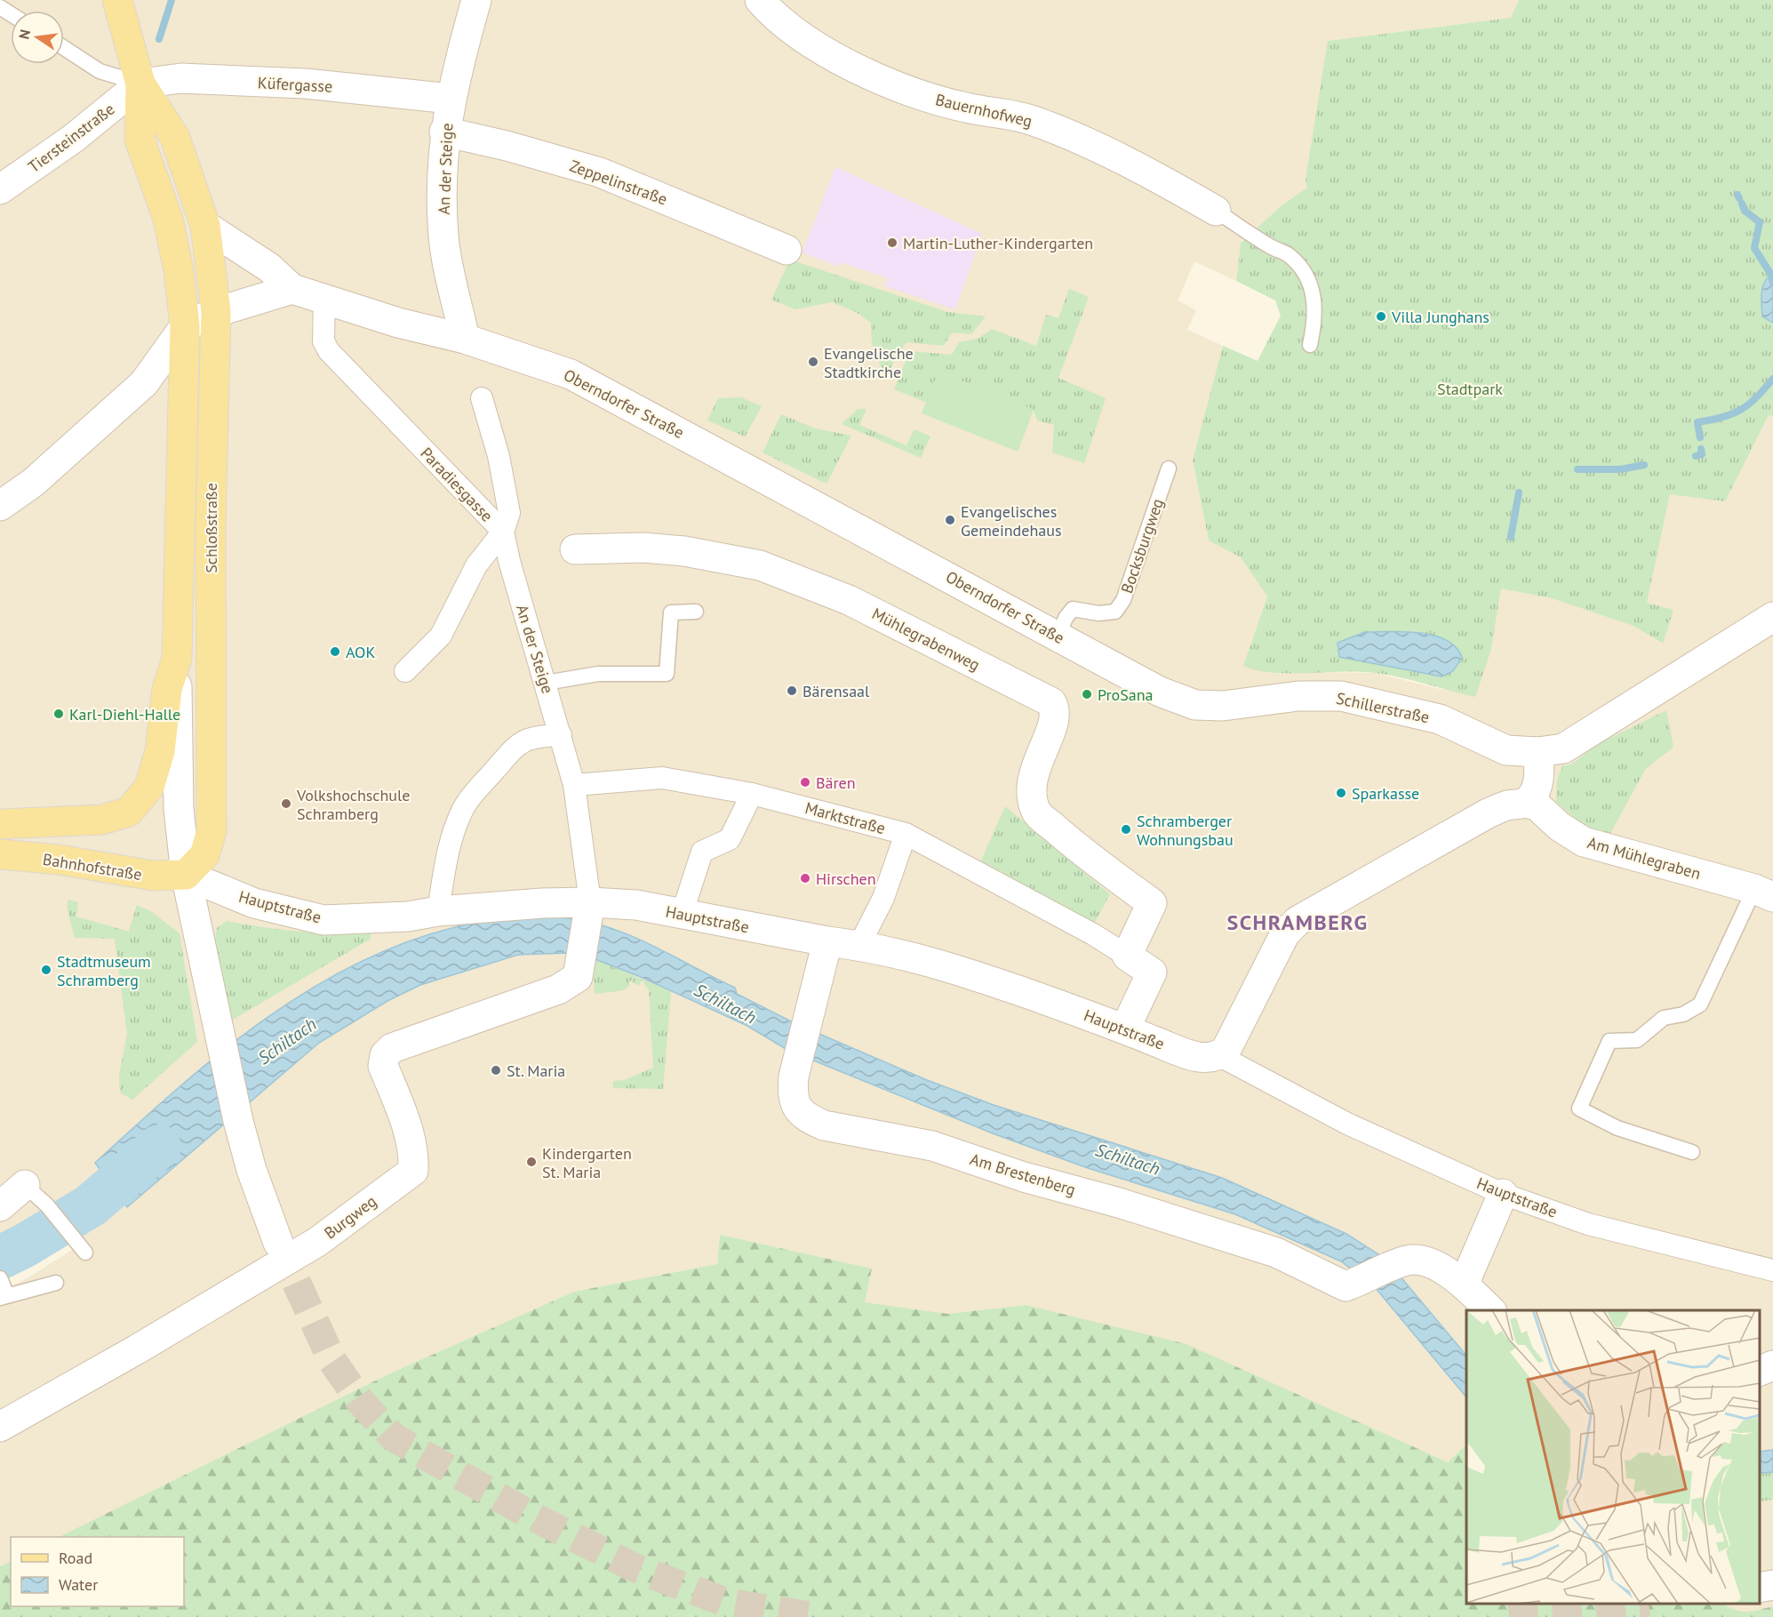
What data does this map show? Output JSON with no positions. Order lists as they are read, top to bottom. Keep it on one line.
{"streets":{"main road":["Schloßstraße","Bahnhofstraße"],"street":["Küfergasse","Bauernhofweg","Tiersteinstraße","An der Steige","Zeppelinstraße","Oberndorfer Straße","Paradiesgasse","Mühlegrabenweg","Schillerstraße","Marktstraße","Am Mühlegraben","Hauptstraße","Am Brestenberg","Burgweg"],"lane":["Bocksburgweg"]},"crossings":[["Küfergasse","Tiersteinstraße"],["Küfergasse","An der Steige"],["Küfergasse","Schloßstraße"],["Tiersteinstraße","Schloßstraße"],["An der Steige","Zeppelinstraße"],["An der Steige","Oberndorfer Straße"],["An der Steige","Paradiesgasse"],["An der Steige","Marktstraße"],["An der Steige","Hauptstraße"],["An der Steige","Burgweg"],["Oberndorfer Straße","Paradiesgasse"],["Oberndorfer Straße","Schloßstraße"],["Oberndorfer Straße","Bocksburgweg"],["Oberndorfer Straße","Schillerstraße"],["Schloßstraße","Bahnhofstraße"],["Schloßstraße","Hauptstraße"],["Mühlegrabenweg","Marktstraße"],["Bahnhofstraße","Hauptstraße"],["Hauptstraße","Am Brestenberg"],["Hauptstraße","Burgweg"]],"districts":["SCHRAMBERG"],"water":["Schiltach"],"parks":["Stadtpark"],"places":["Martin-Luther-Kindergarten","Villa Junghans","Evangelische Stadtkirche","Evangelisches Gemeindehaus","AOK","Bärensaal","ProSana","Karl-Diehl-Halle","Bären","Sparkasse","Volkshochschule Schramberg","Schramberger Wohnungsbau","Hirschen","Stadtmuseum Schramberg","St. Maria","Kindergarten St. Maria"],"legend":["Road","Water"],"north":"left"}
